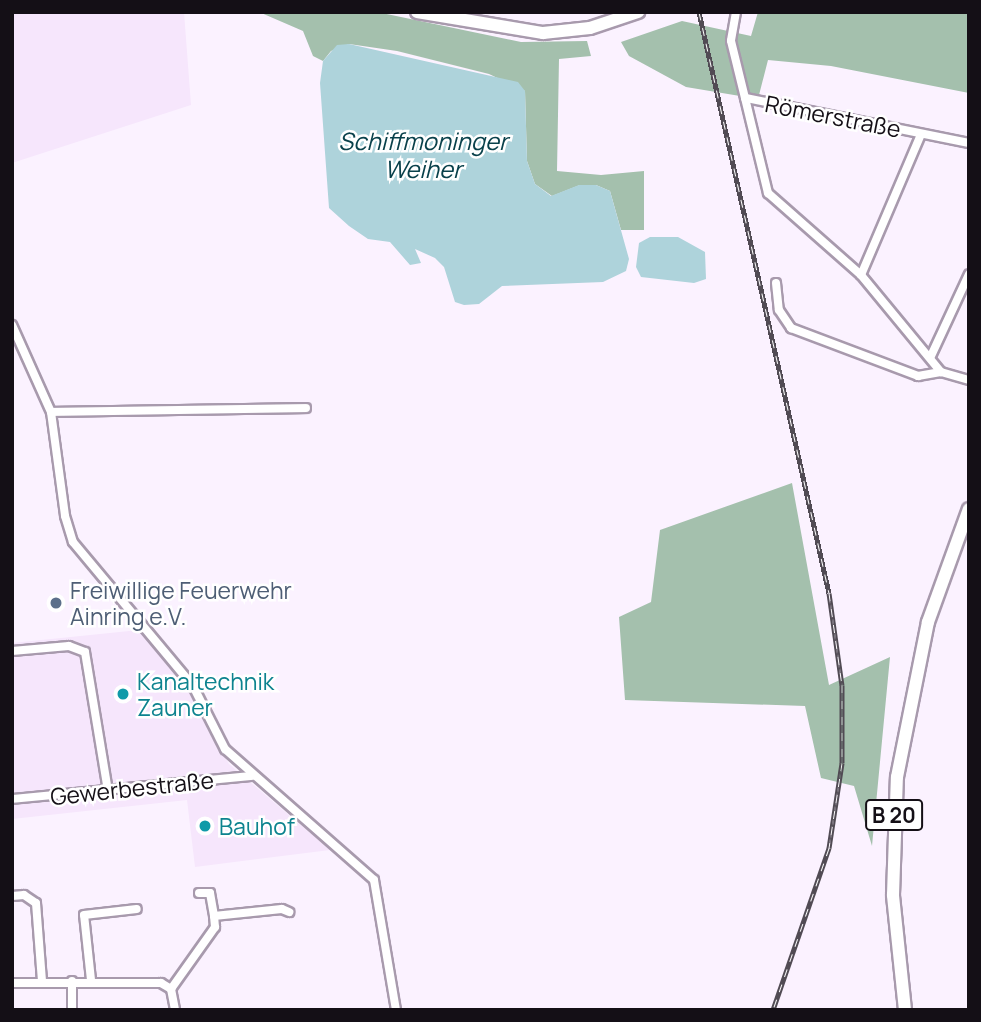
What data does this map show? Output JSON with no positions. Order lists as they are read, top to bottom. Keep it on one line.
{"streets":{"main road":["B 20"],"street":["Römerstraße","Gewerbestraße"]},"water":["Schiffmoninger Weiher"],"places":["Freiwillige Feuerwehr Ainring e.V.","Kanaltechnik Zauner","Bauhof"]}
